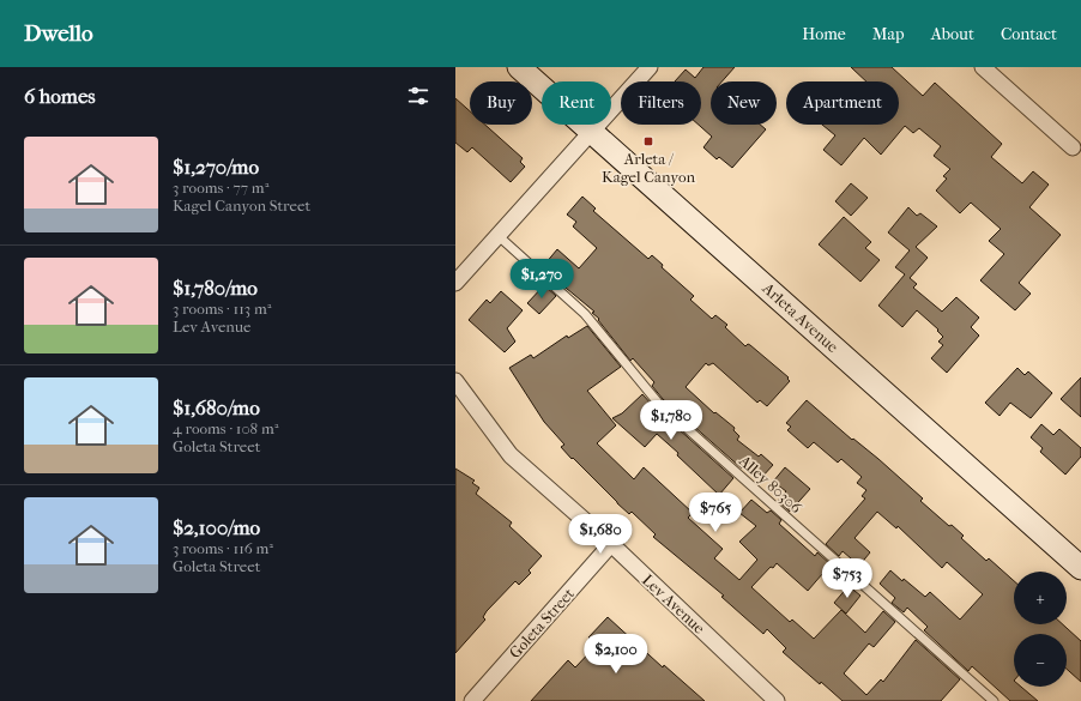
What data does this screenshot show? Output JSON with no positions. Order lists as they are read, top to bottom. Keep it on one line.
{"streets":{"main road":["Arleta Avenue"],"street":["Lev Avenue","Goleta Street"],"lane":["Alley 80306"]},"crossings":[["Lev Avenue","Goleta Street"]],"places":{"transit":["Arleta / Kagel Canyon"]},"page":{"header":"Dwello","nav":["Home","Map","About","Contact"],"heading":"6 homes","chip":["Buy","Rent","Filters","New","Apartment"],"list":[{"name":"$1,270/mo","note":"3 rooms · 77 m² · Kagel Canyon Street"},{"name":"$1,780/mo","note":"3 rooms · 113 m² · Lev Avenue"},{"name":"$1,680/mo","note":"4 rooms · 108 m² · Goleta Street"},{"name":"$2,100/mo","note":"3 rooms · 116 m² · Goleta Street"}],"price":["$1,270","$1,780","$765","$1,680","$753","$2,100"],"map_buttons":["+","−"]}}
